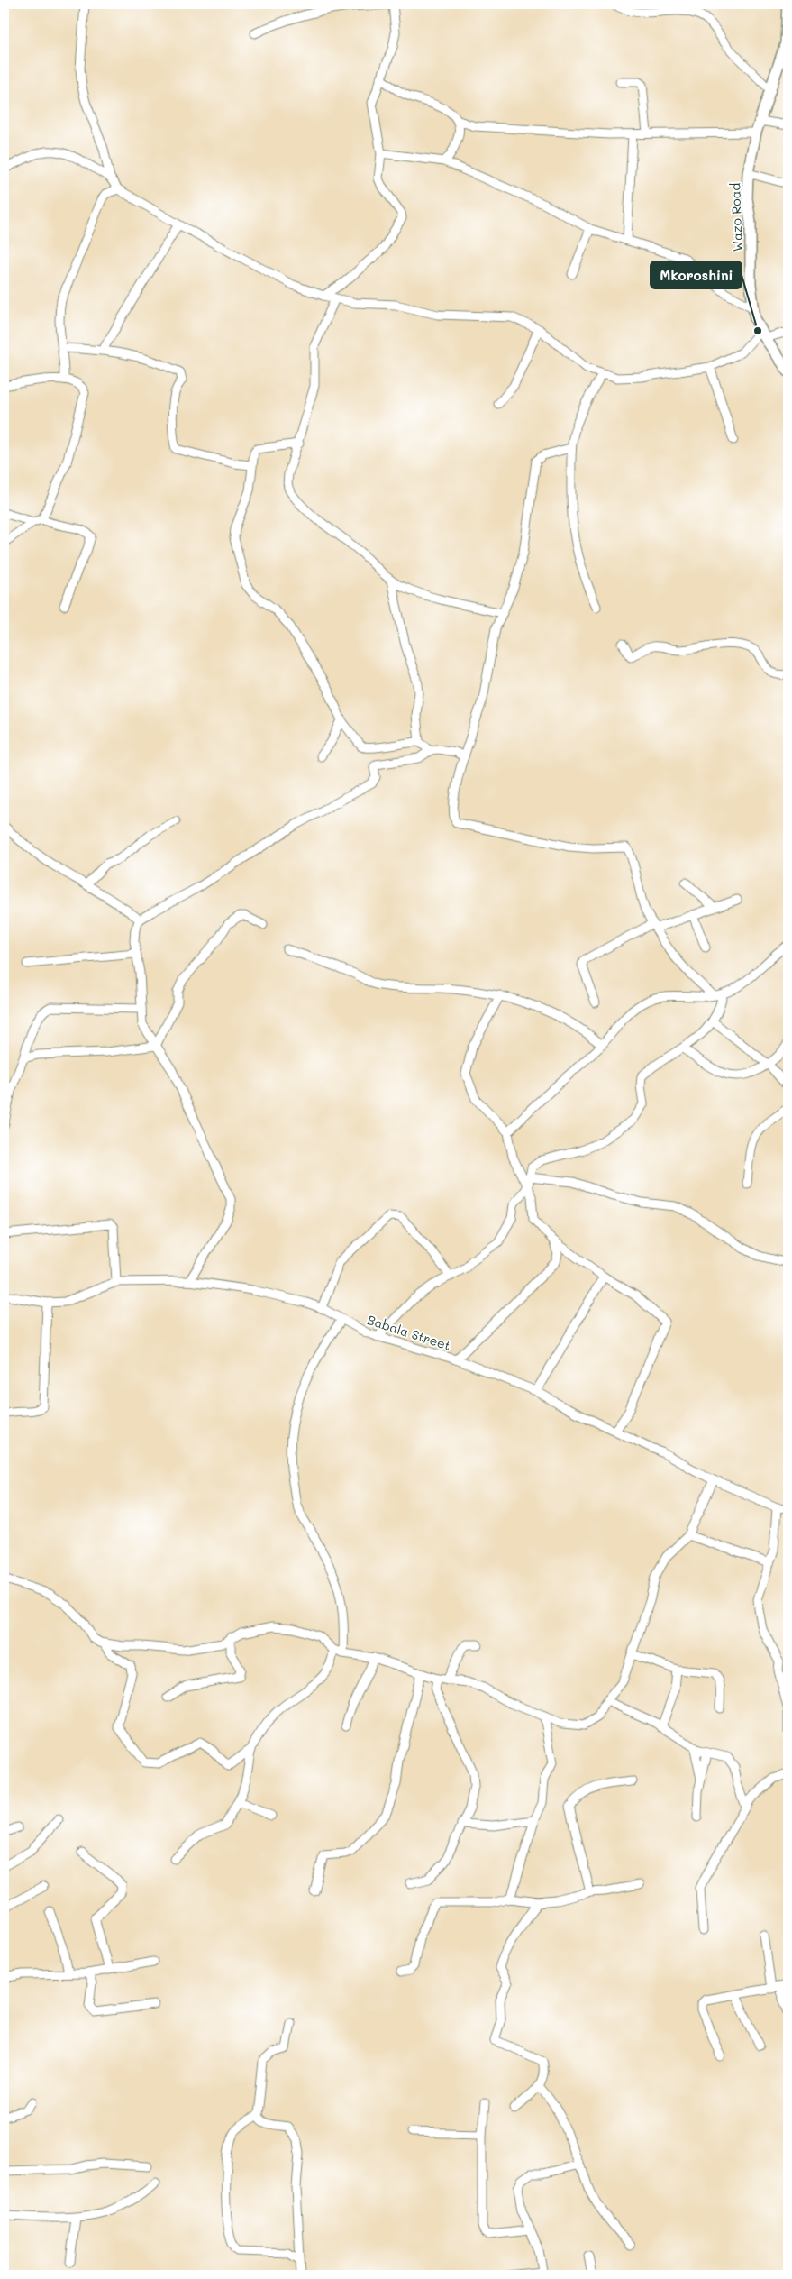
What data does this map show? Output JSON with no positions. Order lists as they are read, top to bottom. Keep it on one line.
{"streets":{"main road":["Wazo Road"],"street":["Babala Street"]},"places":["Mkoroshini"]}
